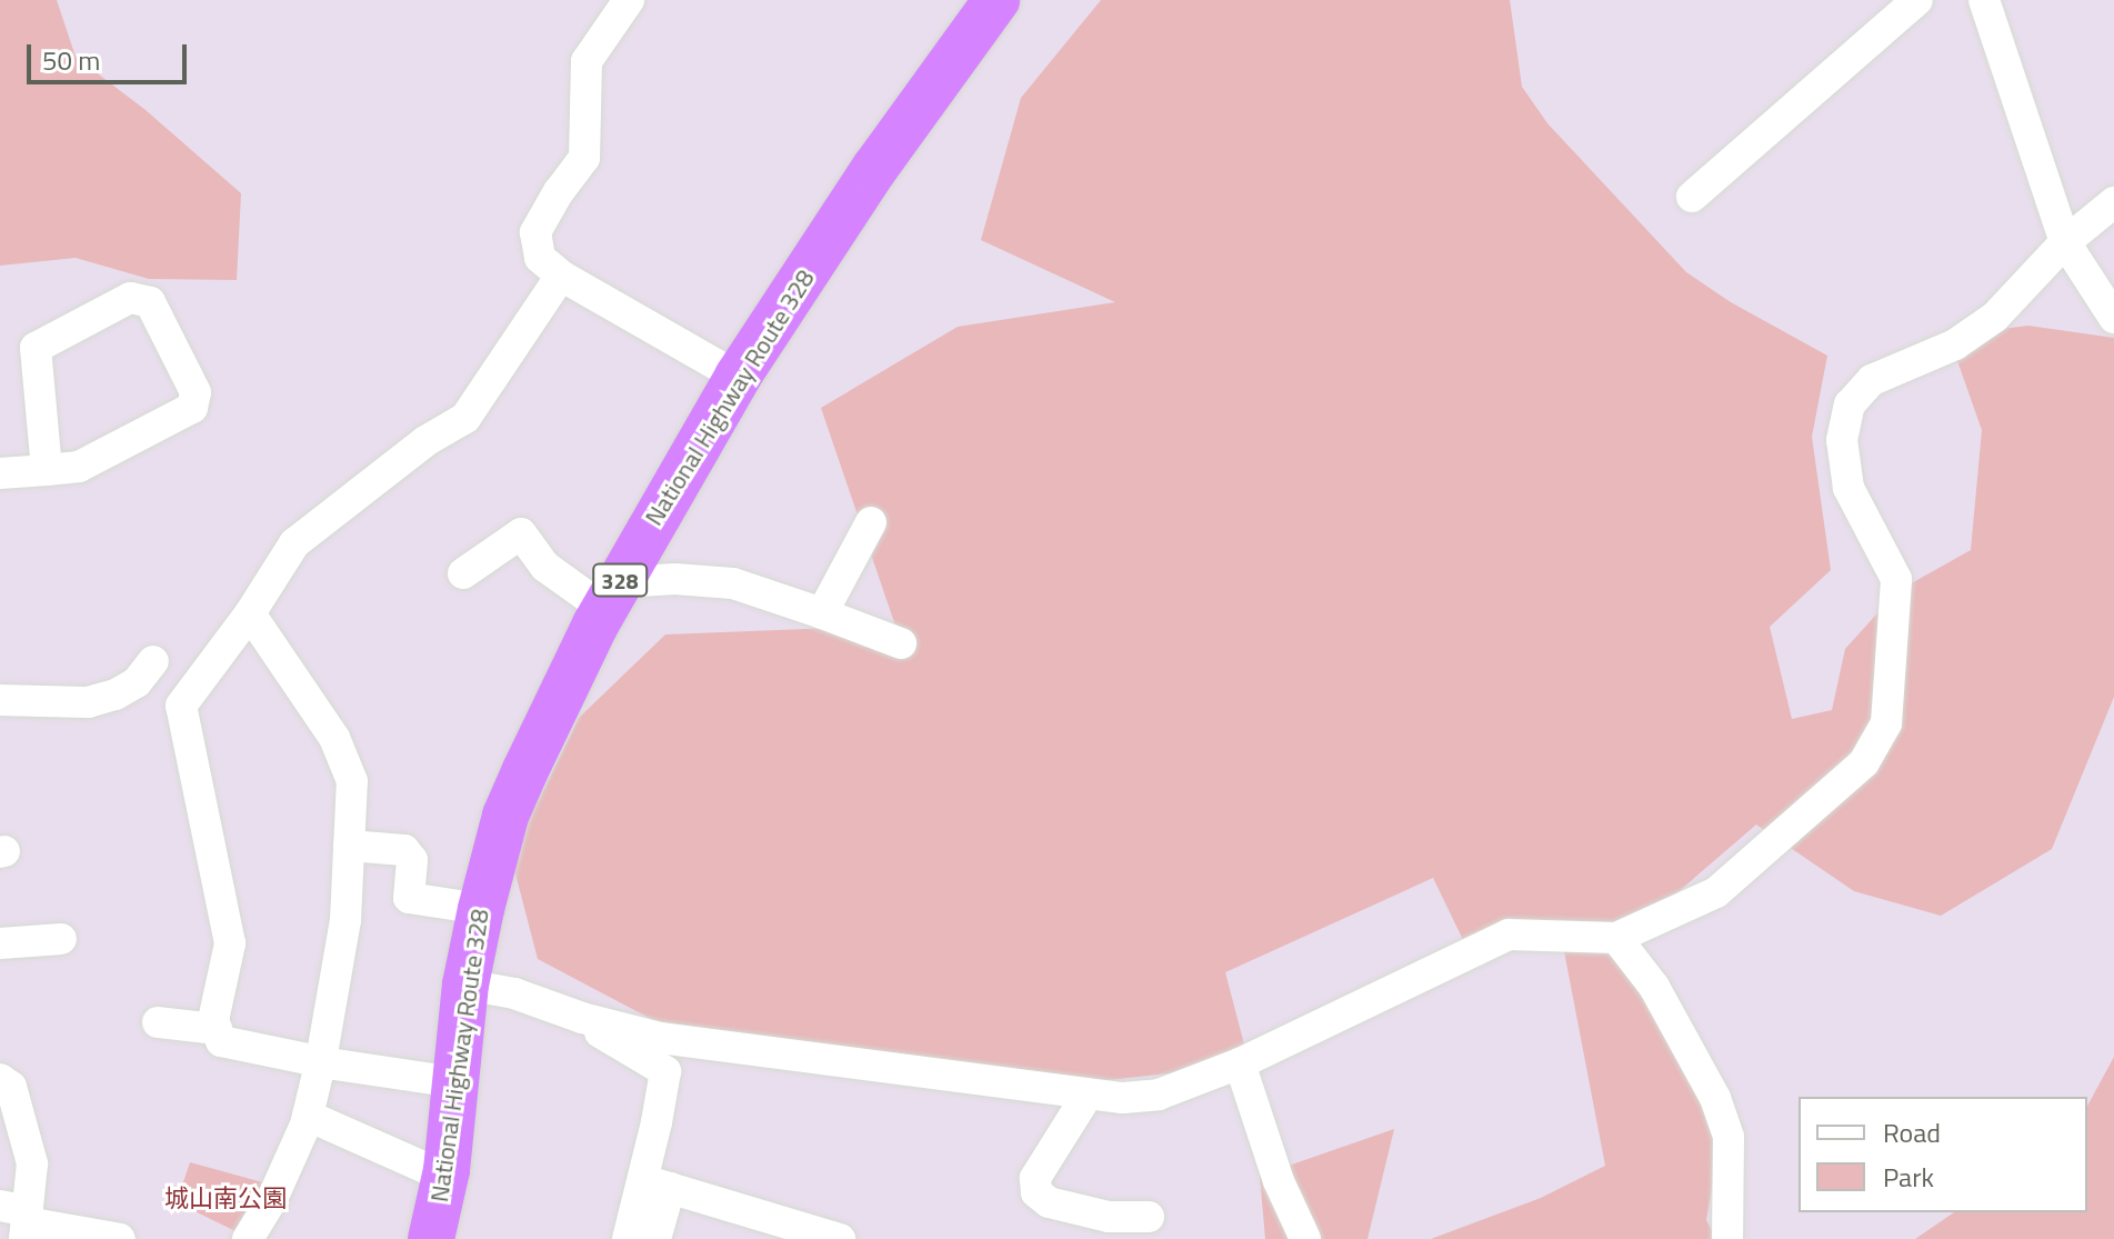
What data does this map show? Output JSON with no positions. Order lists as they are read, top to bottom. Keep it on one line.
{"streets":{"highway":["National Highway Route 328","328"]},"parks":["城山南公園"],"legend":["Road","Park"],"scale_bar":"50 m"}
